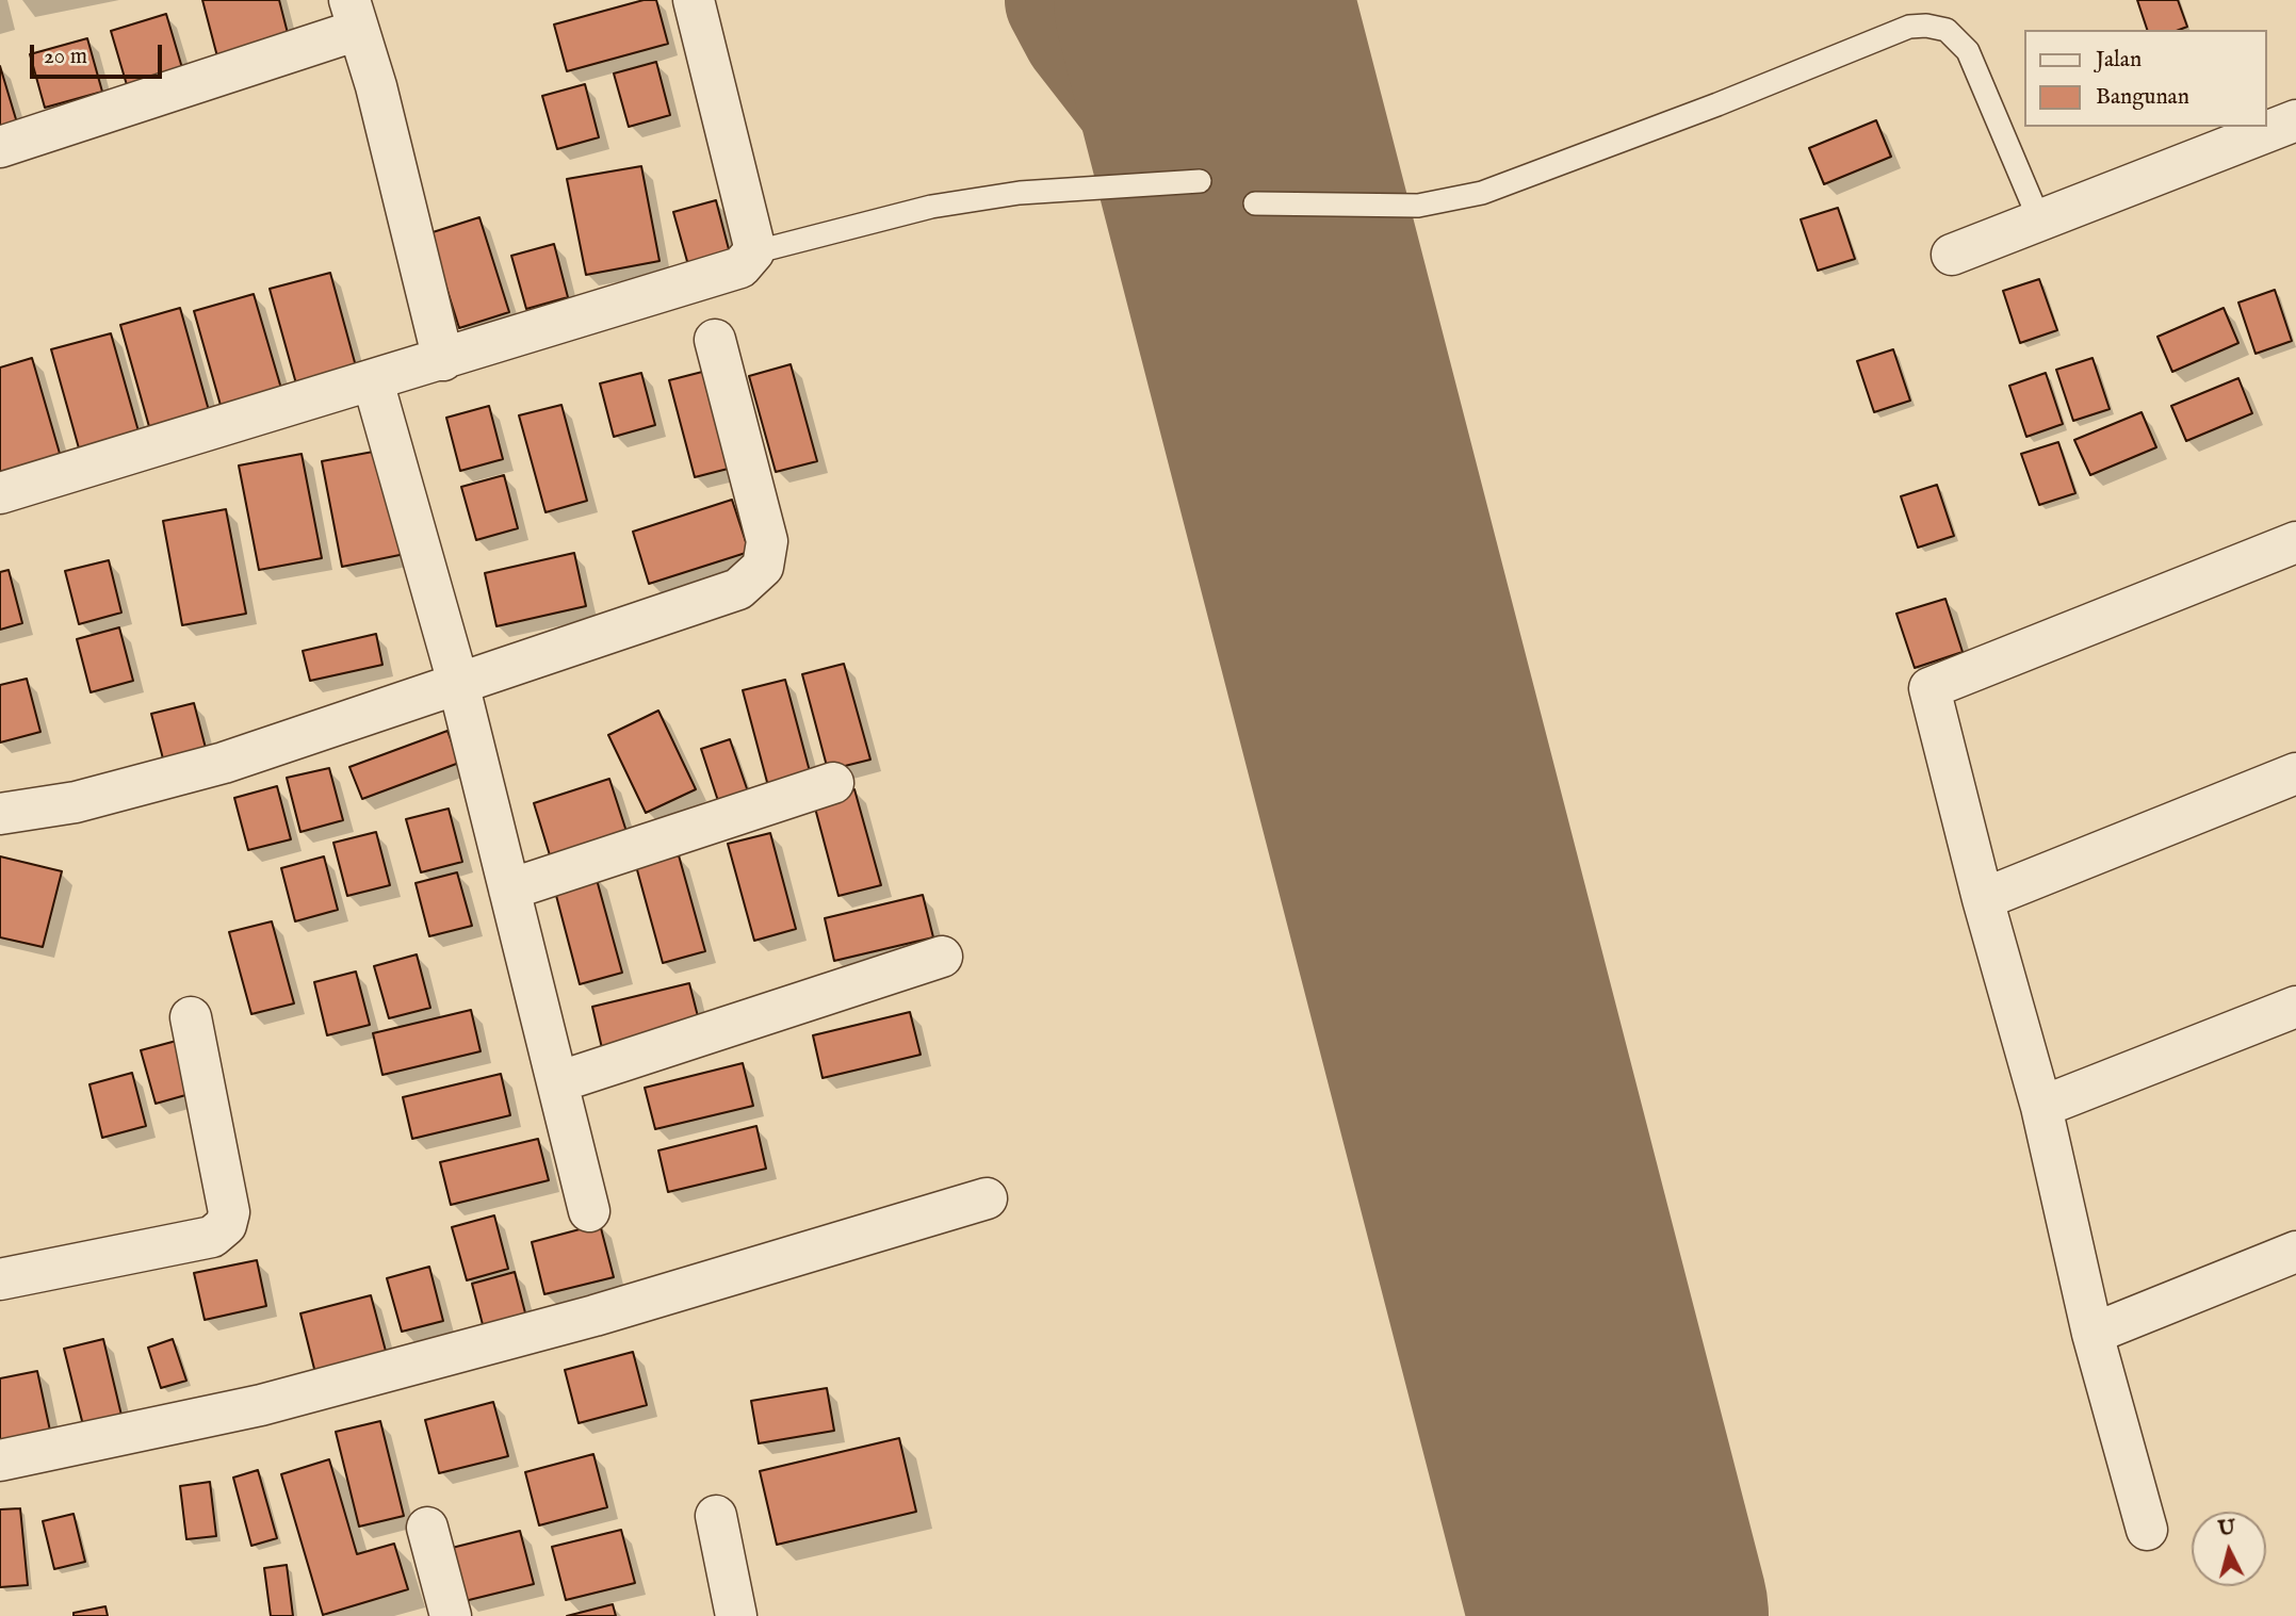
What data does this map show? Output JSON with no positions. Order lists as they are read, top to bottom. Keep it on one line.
{"legend":["Jalan","Bangunan"],"scale_bar":"20 m","north":"top"}
